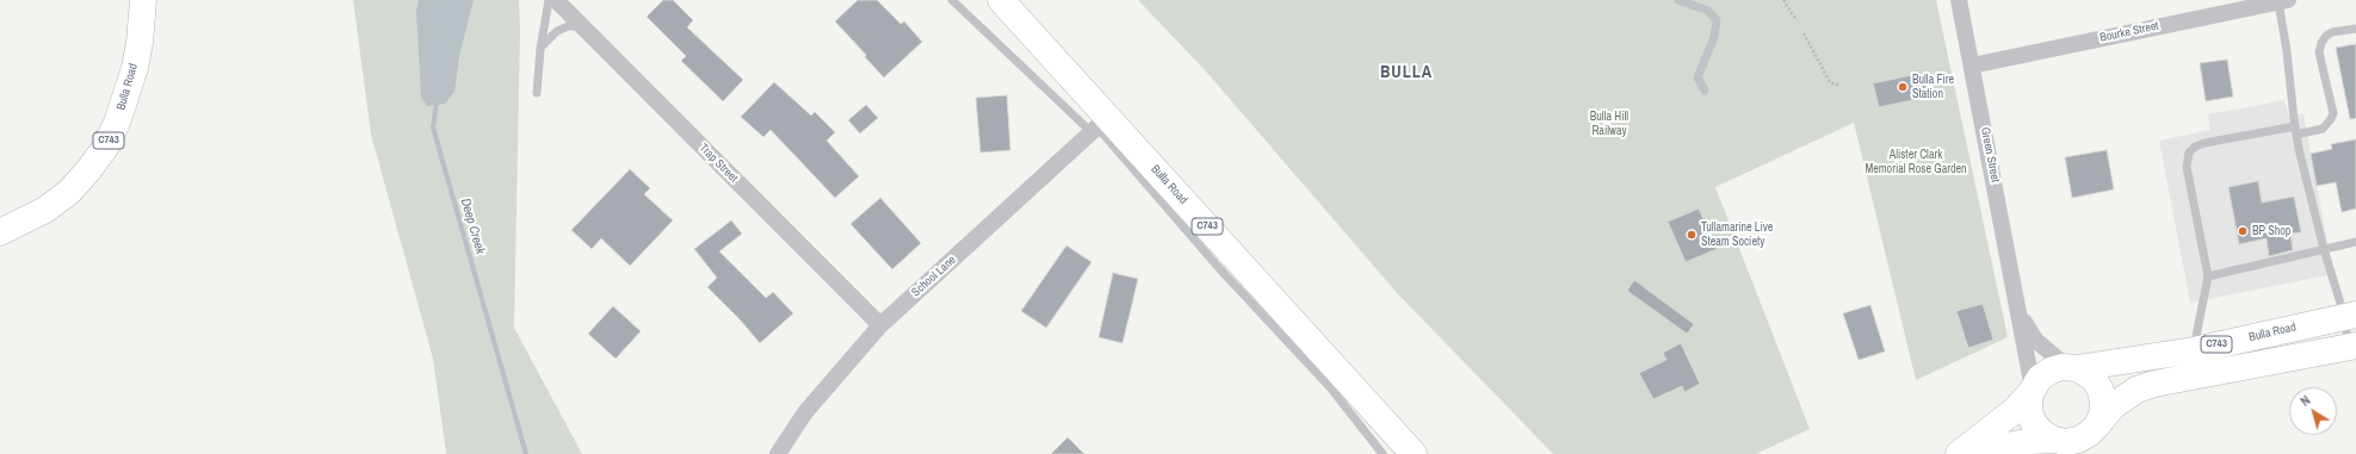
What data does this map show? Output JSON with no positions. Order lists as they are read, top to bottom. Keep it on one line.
{"streets":{"main road":["Bulla Road","C743"],"street":["Bourke Street","Green Street","Trap Street","School Lane"]},"crossings":[["Bourke Street","Green Street"],["Bulla Road","C743"],["Bulla Road","Green Street"],["Bulla Road","School Lane"],["C743","Green Street"],["Trap Street","School Lane"]],"districts":["BULLA"],"water":["Deep Creek"],"parks":["Bulla Hill Railway","Alister Clark Memorial Rose Garden"],"places":["Bulla Fire Station","BP Shop","Tullamarine Live Steam Society"],"north":"top left"}
